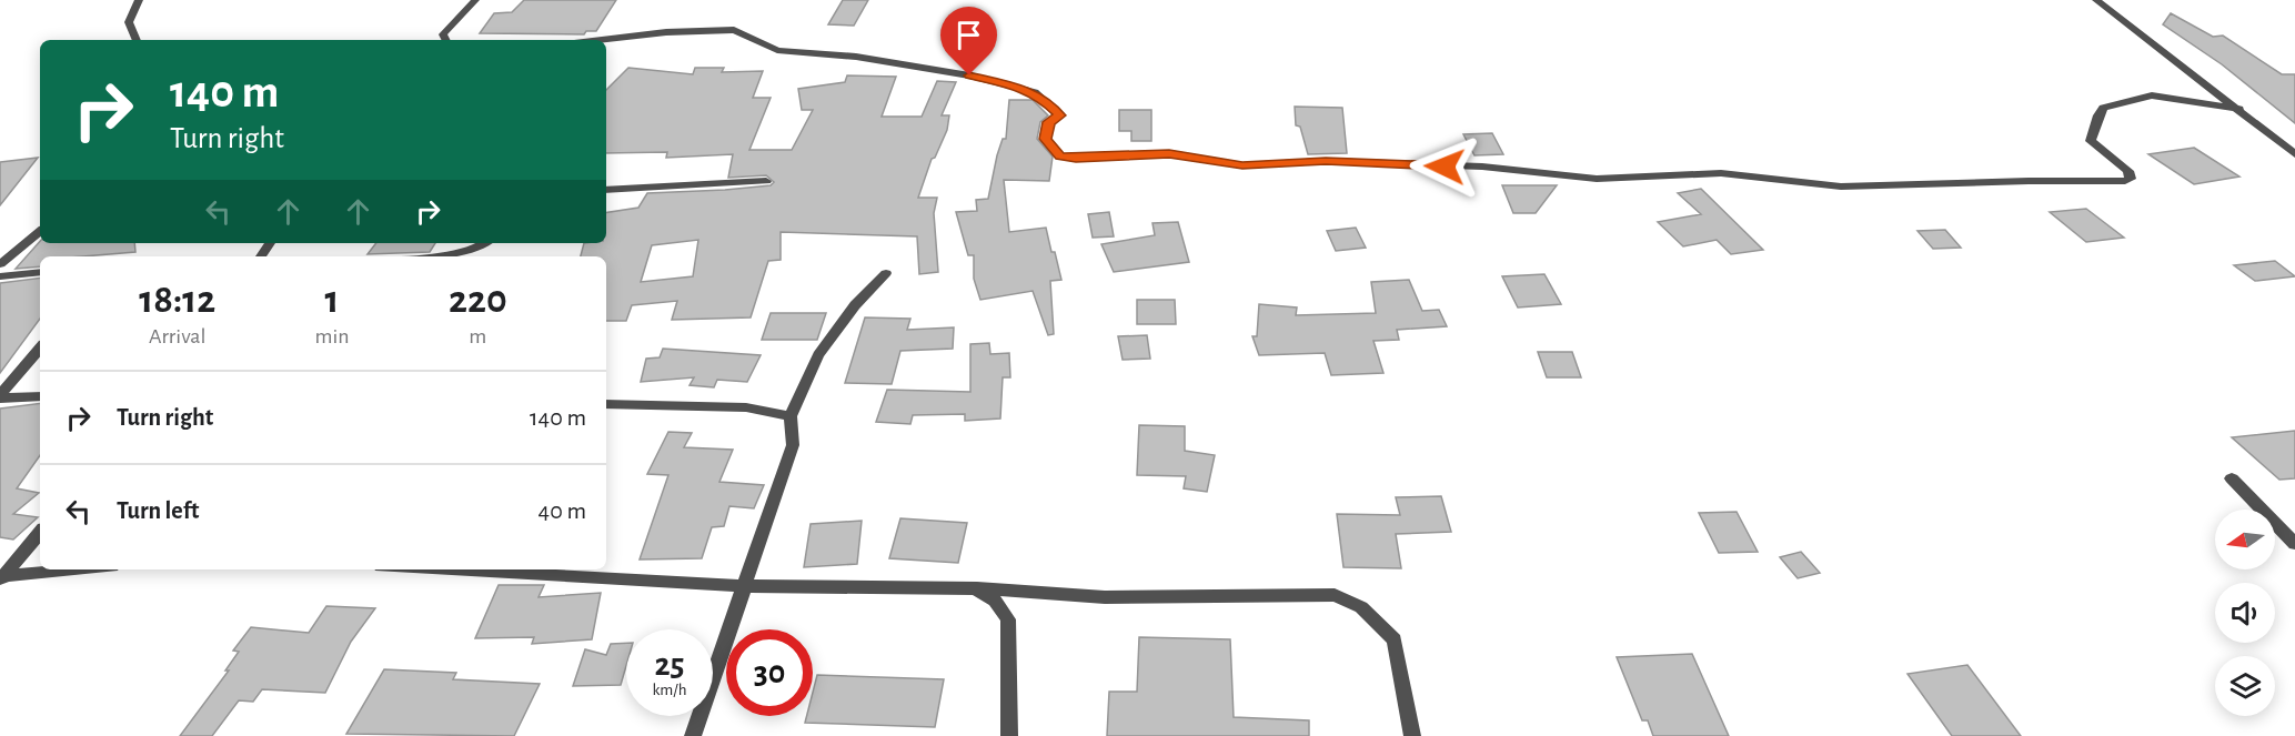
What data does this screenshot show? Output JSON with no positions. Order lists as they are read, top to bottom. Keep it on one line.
{"north":"left","page":{"turn":["140 m","Turn right"],"eta":["18:12","Arrival","1","min","220","m"],"list":[{"name":"Turn right","value":"140 m"},{"name":"Turn left","value":"40 m"}],"speed":"25 km/h","limit":"30"}}
